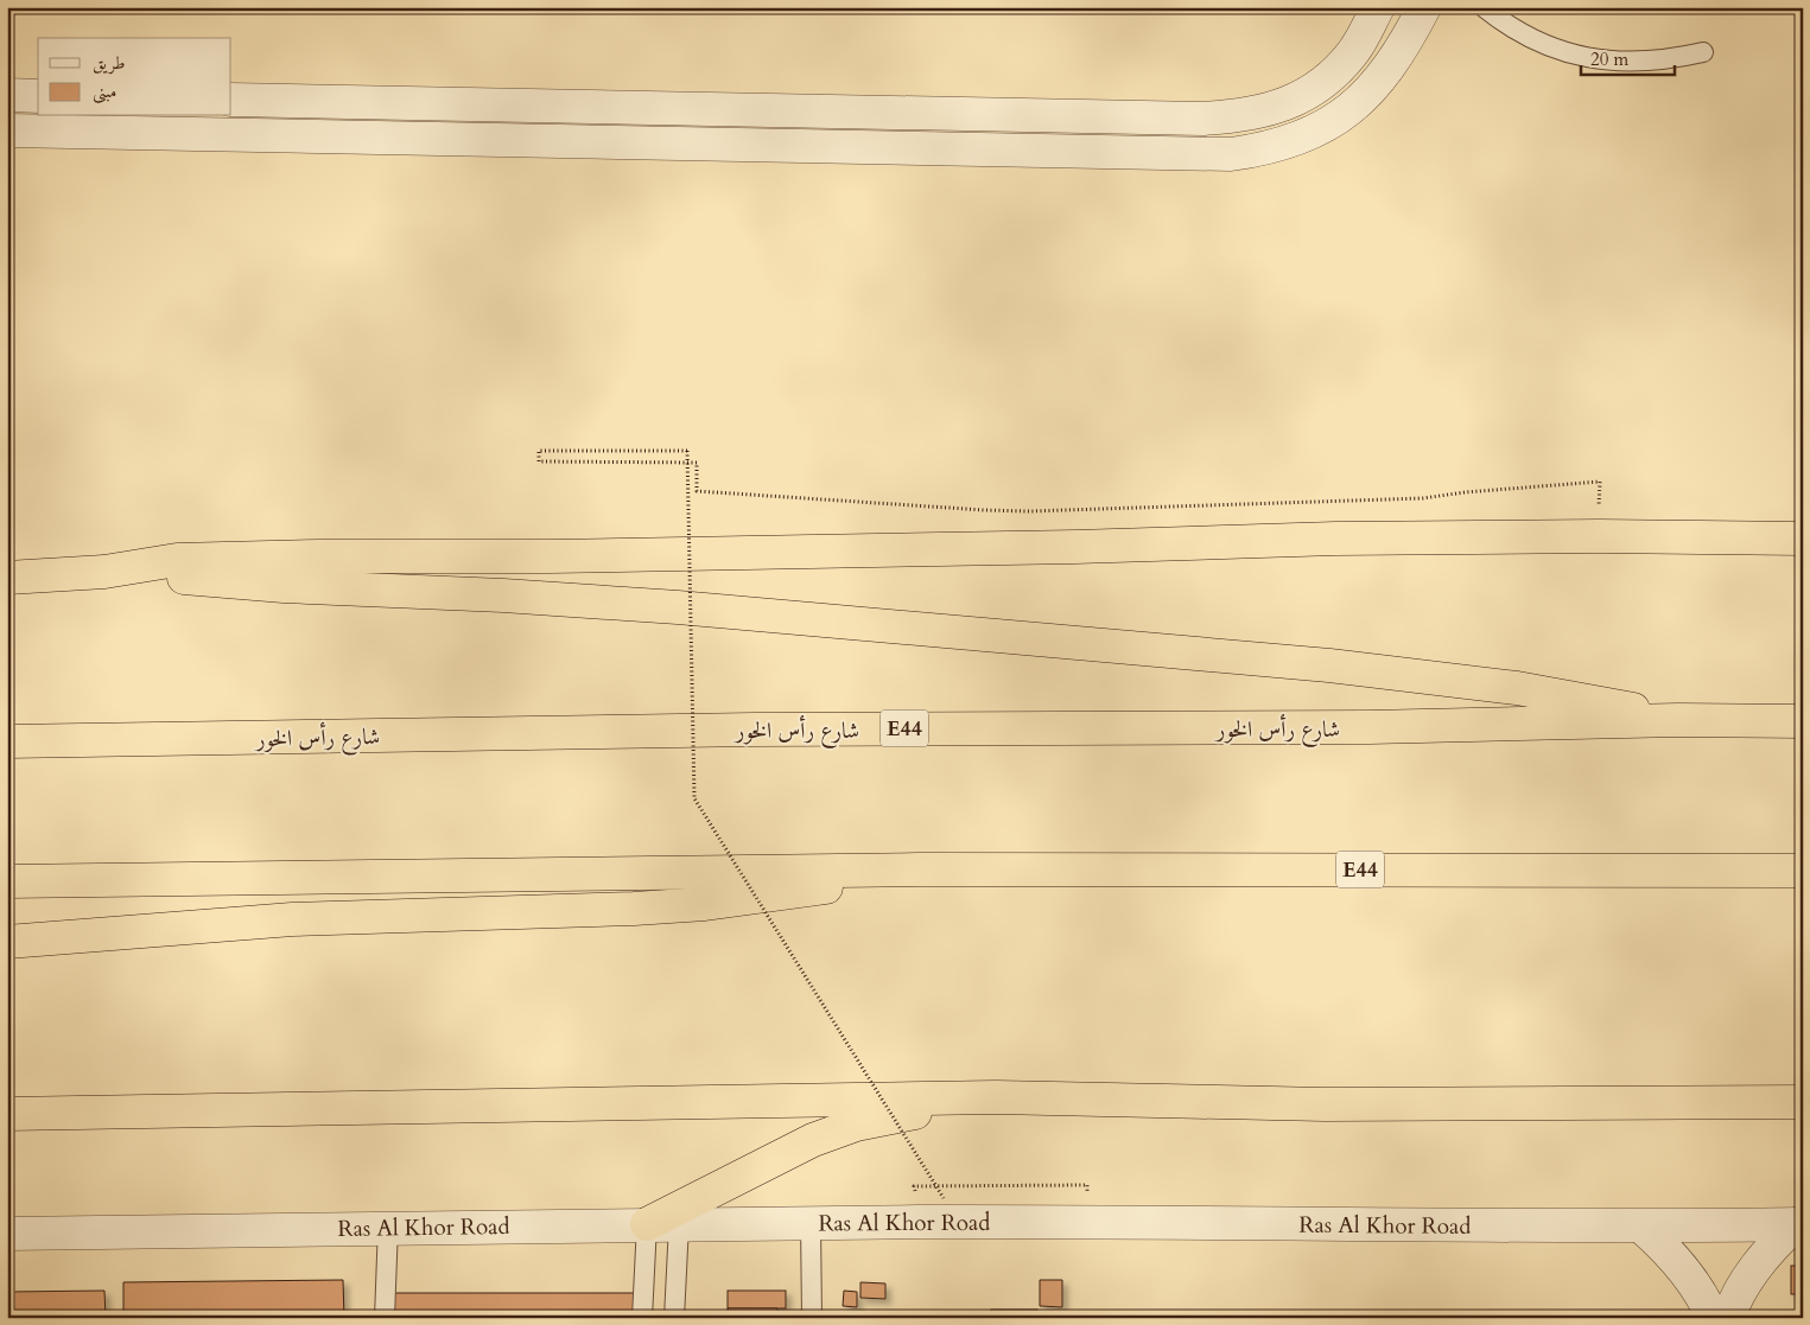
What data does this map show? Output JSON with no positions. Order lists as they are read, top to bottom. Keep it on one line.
{"streets":{"highway":["E44","شارع رأس الخور"],"street":["Ras Al Khor Road"]},"legend":["طريق","مبنى"],"scale_bar":"20 m"}
